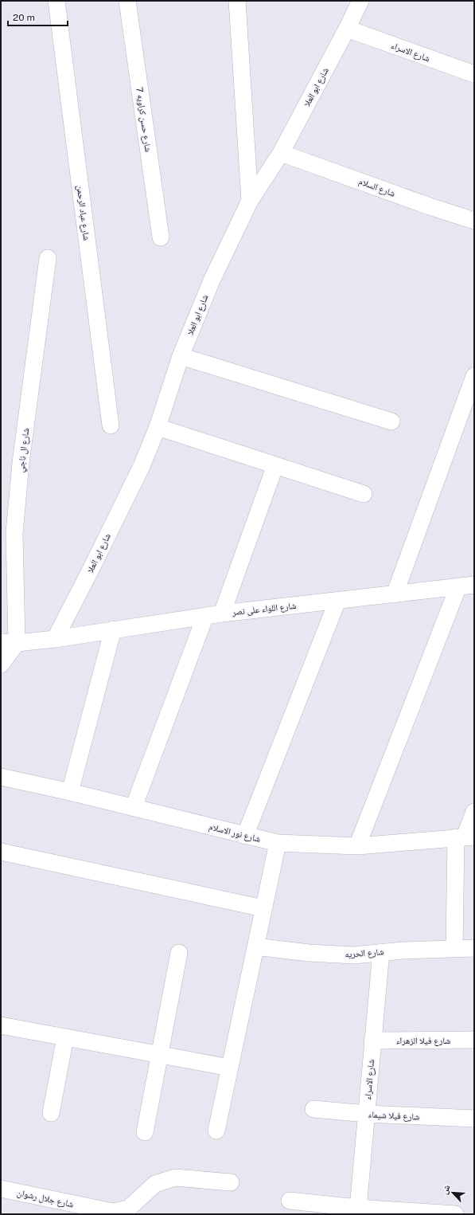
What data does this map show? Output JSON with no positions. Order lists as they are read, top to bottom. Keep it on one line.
{"streets":{"street":["شارع الاسراء","شارع ابو العلا","شارع حسن كراويه 7","شارع السلام","شارع عباد الرحمن","شارع ال ناجي","شارع اللواء على نصر","شارع نور الاسلام","شارع الحريه","شارع فيلا الزهراء","شارع فيلا شيماء","شارع جلال رشوان"]},"crossings":[["شارع الاسراء","شارع ابو العلا"],["شارع الاسراء","شارع الحريه"],["شارع الاسراء","شارع فيلا الزهراء"],["شارع الاسراء","شارع فيلا شيماء"],["شارع ابو العلا","شارع السلام"],["شارع ابو العلا","شارع اللواء على نصر"],["شارع ال ناجي","شارع اللواء على نصر"]],"scale_bar":"20 m","north":"top left"}
